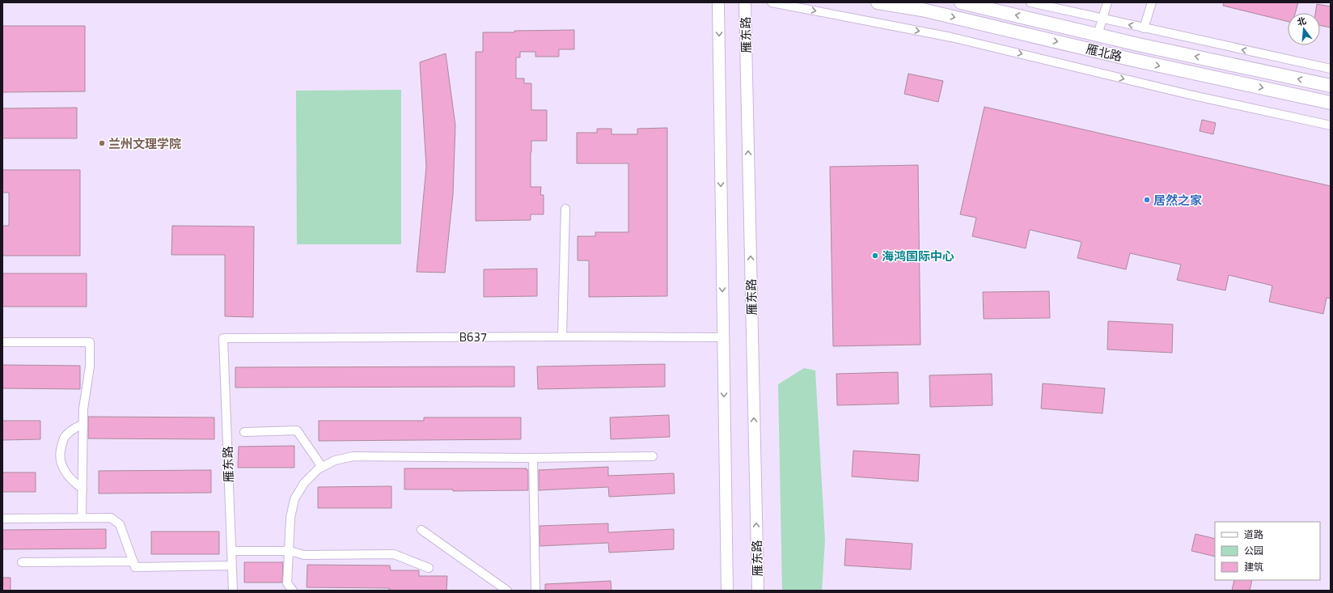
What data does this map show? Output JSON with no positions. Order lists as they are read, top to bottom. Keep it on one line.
{"streets":{"main road":["雁东路","雁北路"],"street":["B637"]},"crossings":[["雁东路","B637"]],"places":["兰州文理学院","居然之家","海鸿国际中心"],"legend":["道路","公园","建筑"],"north":"top"}
